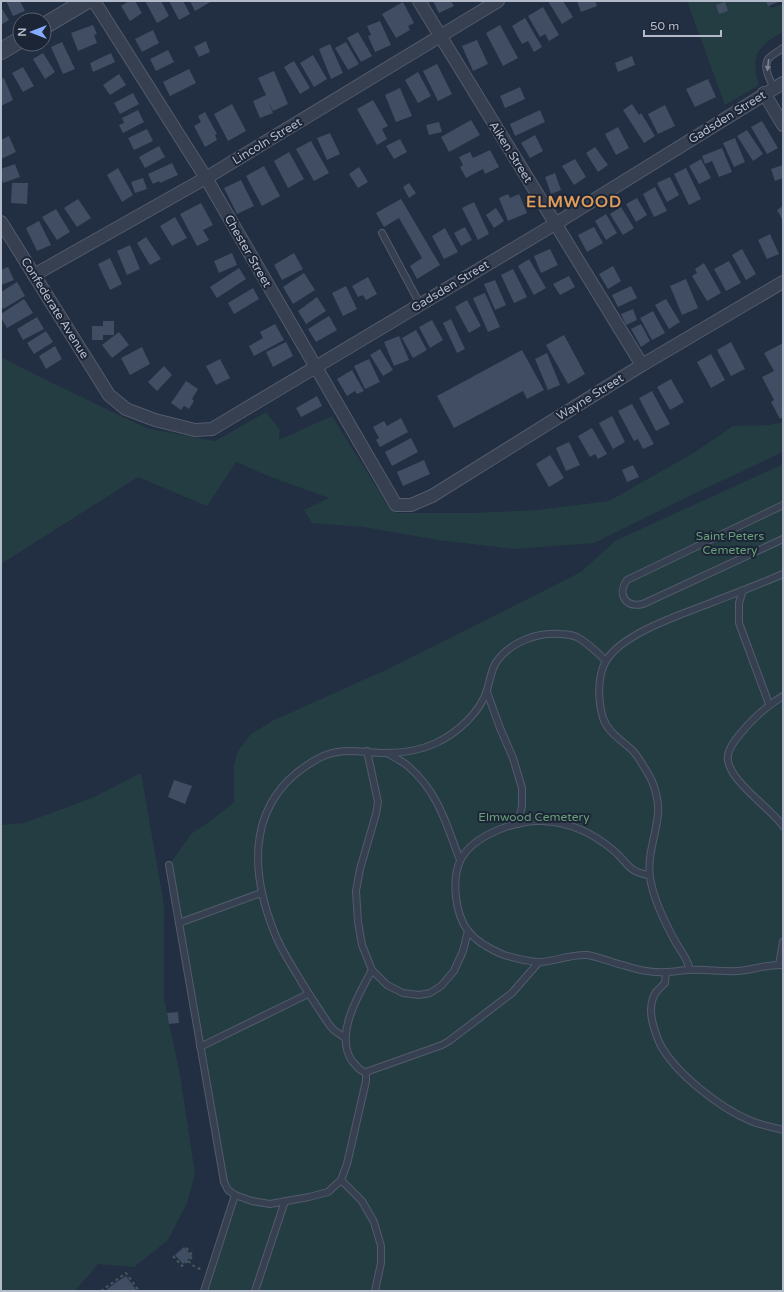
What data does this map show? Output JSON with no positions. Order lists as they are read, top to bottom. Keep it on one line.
{"streets":{"street":["Gadsden Street","Lincoln Street","Aiken Street","Chester Street","Confederate Avenue","Wayne Street"]},"crossings":[["Gadsden Street","Aiken Street"],["Gadsden Street","Chester Street"],["Gadsden Street","Confederate Avenue"],["Lincoln Street","Aiken Street"],["Lincoln Street","Chester Street"],["Lincoln Street","Confederate Avenue"],["Aiken Street","Wayne Street"],["Chester Street","Wayne Street"]],"districts":["ELMWOOD"],"parks":["Saint Peters Cemetery","Elmwood Cemetery"],"scale_bar":"50 m","north":"left"}
